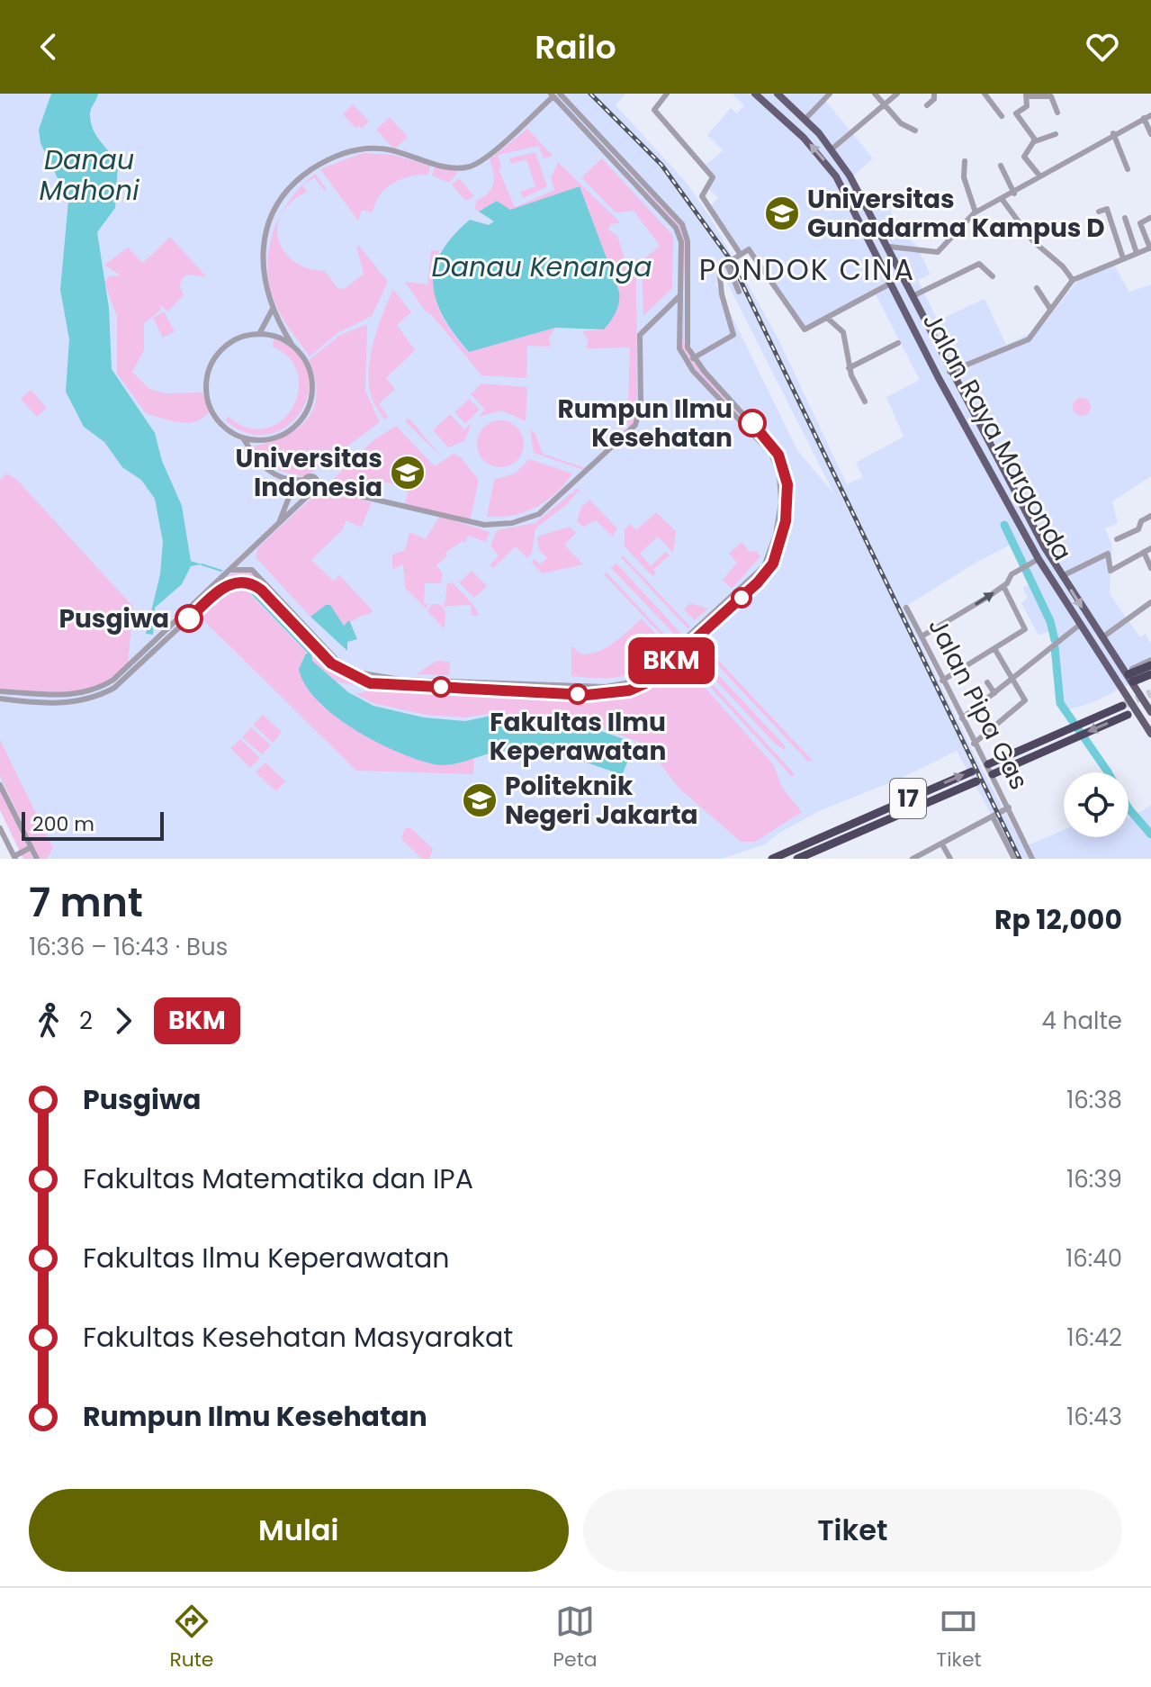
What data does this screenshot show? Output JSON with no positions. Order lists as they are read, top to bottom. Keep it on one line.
{"streets":{"highway":["17"],"main road":["Jalan Raya Margonda"],"street":["Jalan Pipa Gas"]},"districts":["PONDOK CINA"],"water":["Danau Mahoni","Danau Kenanga"],"places":{"school or university":["Universitas Gunadarma Kampus D","Universitas Indonesia","Politeknik Negeri Jakarta"],"other":["Rumpun Ilmu Kesehatan","Pusgiwa","Fakultas Ilmu Keperawatan"]},"lines":["bus line BKM"],"scale_bar":"200 m","page":{"header":"Railo","on_map":"BKM","scale":"200 m","heading":["7 mnt","16:36 – 16:43 · Bus","Rp 12,000"],"legs":["2","BKM","4 halte"],"list":[{"name":"Pusgiwa","value":"16:38"},{"name":"Fakultas Matematika dan IPA","value":"16:39"},{"name":"Fakultas Ilmu Keperawatan","value":"16:40"},{"name":"Fakultas Kesehatan Masyarakat","value":"16:42"},{"name":"Rumpun Ilmu Kesehatan","value":"16:43"}],"buttons":["Mulai","Tiket"],"tabs":["Rute","Peta","Tiket"]}}
